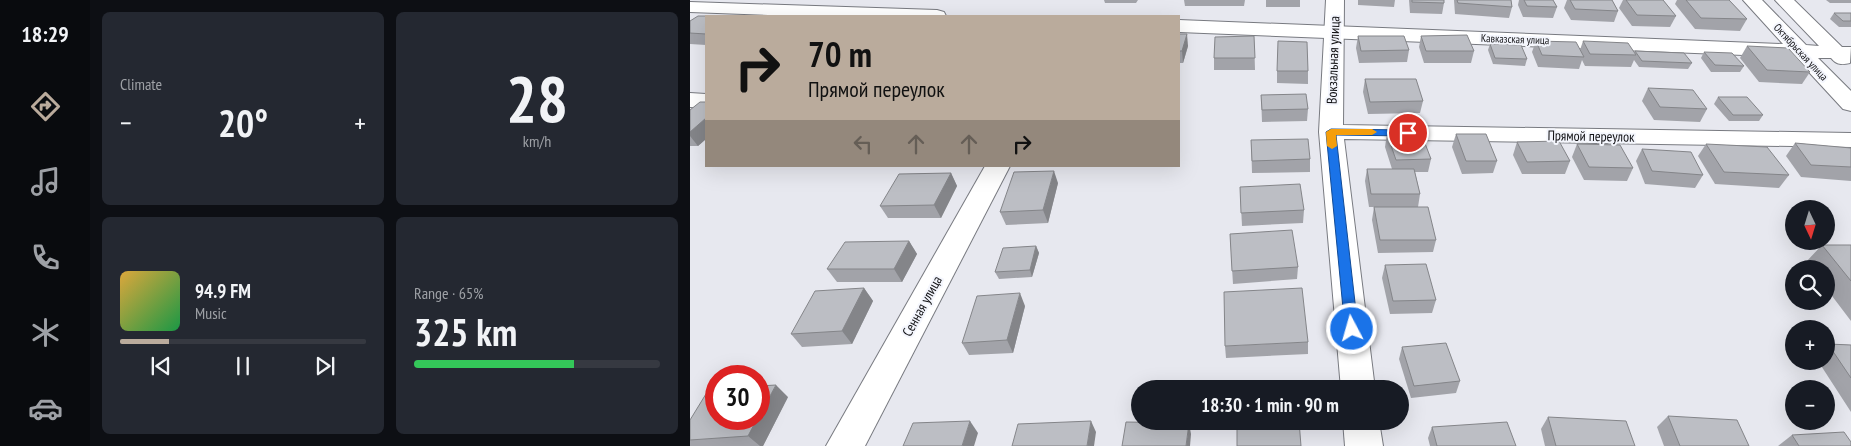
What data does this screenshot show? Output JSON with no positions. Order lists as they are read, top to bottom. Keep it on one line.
{"streets":{"main road":["Кавказская улица","Октябрьская улица","Вокзальная улица","Прямой переулок","Сенная улица"]},"crossings":[["Кавказская улица","Октябрьская улица"],["Кавказская улица","Вокзальная улица"],["Вокзальная улица","Прямой переулок"]],"north":"bottom","page":{"tabs":"18:29","tile":["Climate",["28","km/h"],["Range · 65%","325 km"]],"turn":["70 m","Прямой переулок"],"heat":["−","20°","+"],"map_buttons":["+","−"],"song":["94.9 FM","Music"],"limit":"30","trip":"18:30 · 1 min · 90 m"}}
